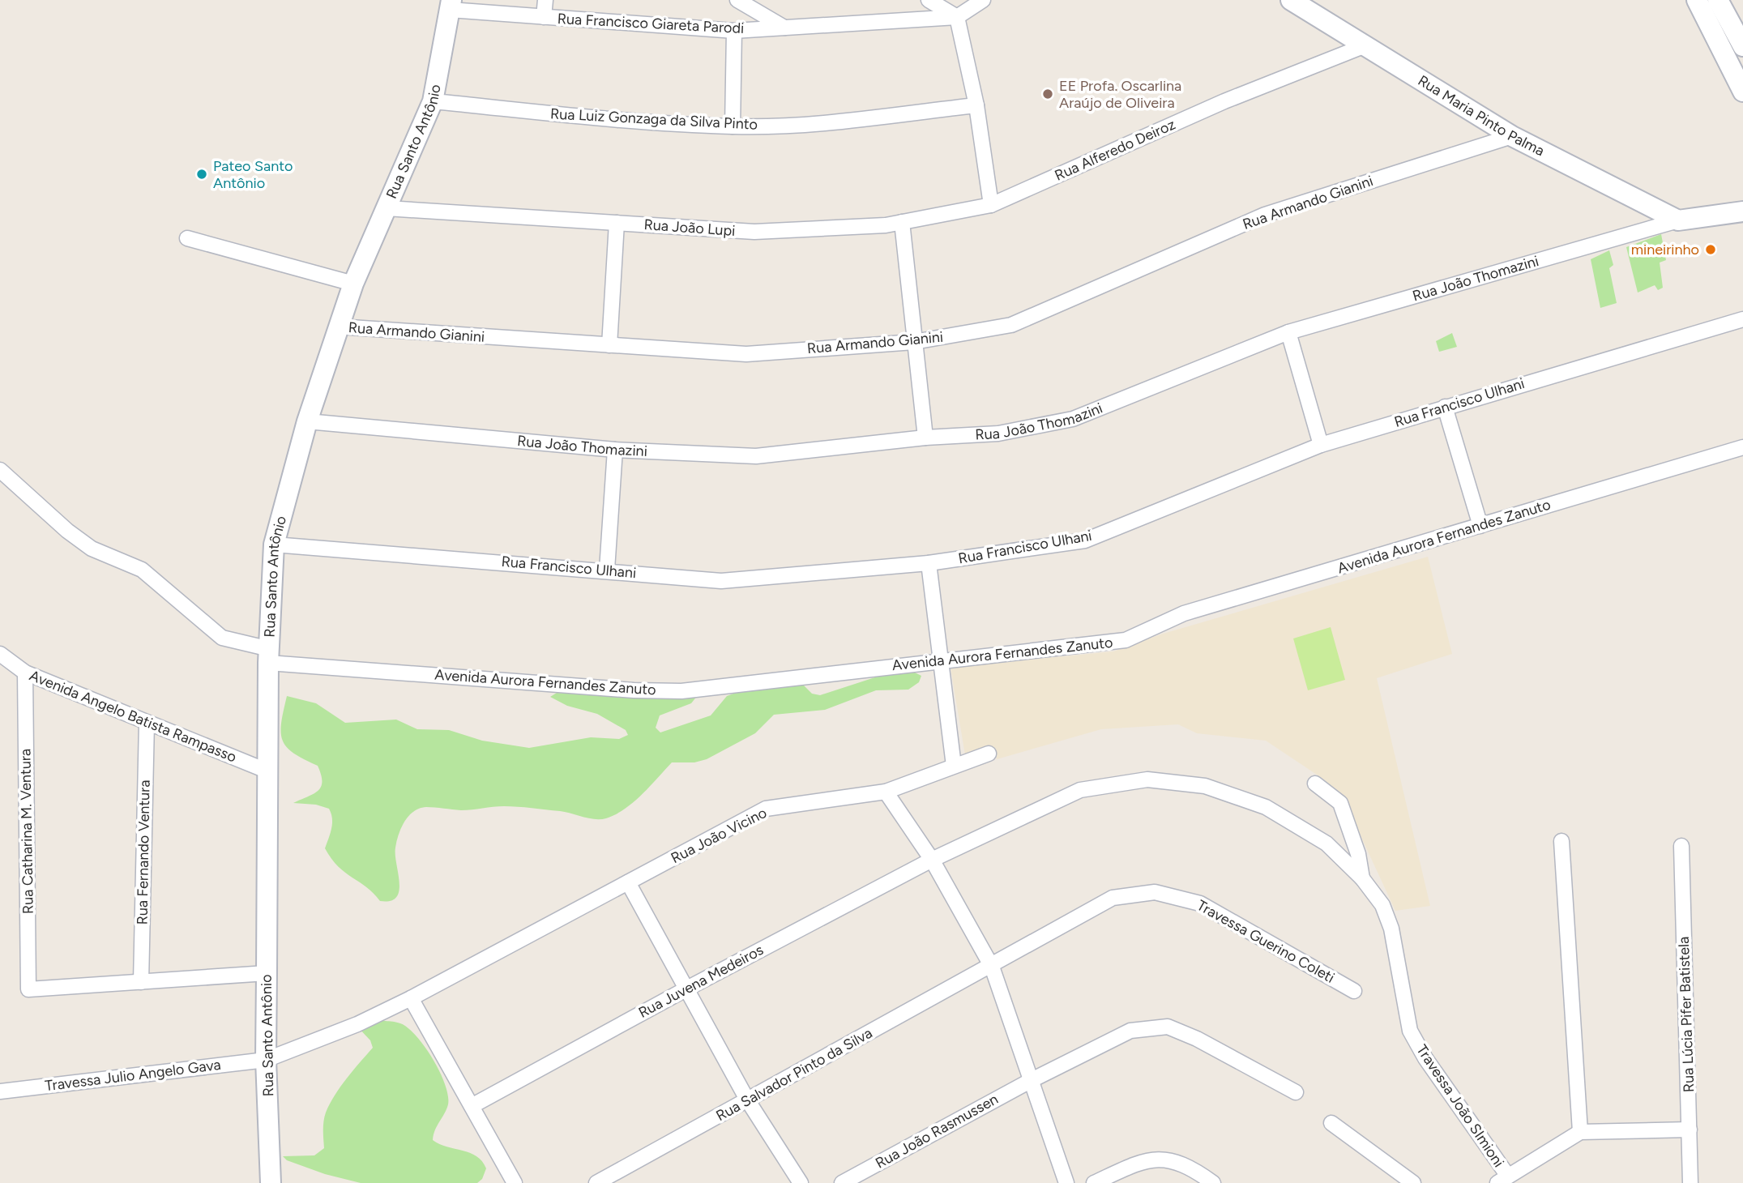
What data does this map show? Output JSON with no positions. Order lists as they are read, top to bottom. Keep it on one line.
{"streets":{"main road":["Rua Maria Pinto Palma","Rua Santo Antônio","Rua João Thomazini"],"street":["Rua Francisco Giareta Parodi","Rua Luiz Gonzaga da Silva Pinto","Rua Alferedo Deiroz","Rua Armando Gianini","Rua João Lupi","Rua Francisco Ulhani","Avenida Aurora Fernandes Zanuto","Avenida Angelo Batista Rampasso","Rua Catharina M. Ventura","Rua João Vicino","Rua Fernando Ventura","Travessa Guerino Coleti","Rua Juvena Medeiros","Rua Lúcia Pifer Batistela","Rua Salvador Pinto da Silva","Travessa Julio Angelo Gava","Travessa João SImioni","Rua João Rasmussen"]},"crossings":[["Rua Francisco Giareta Parodi","Rua Santo Antônio"],["Rua Maria Pinto Palma","Rua Alferedo Deiroz"],["Rua Maria Pinto Palma","Rua Armando Gianini"],["Rua Maria Pinto Palma","Rua João Thomazini"],["Rua Luiz Gonzaga da Silva Pinto","Rua Santo Antônio"],["Rua Santo Antônio","Rua Armando Gianini"],["Rua Santo Antônio","Rua João Lupi"],["Rua Santo Antônio","Rua João Thomazini"],["Rua Santo Antônio","Rua Francisco Ulhani"],["Rua Santo Antônio","Avenida Aurora Fernandes Zanuto"],["Rua Santo Antônio","Avenida Angelo Batista Rampasso"],["Rua Santo Antônio","Rua João Vicino"],["Rua Santo Antônio","Travessa Julio Angelo Gava"],["Rua Alferedo Deiroz","Rua João Lupi"],["Avenida Angelo Batista Rampasso","Rua Catharina M. Ventura"],["Avenida Angelo Batista Rampasso","Rua Fernando Ventura"],["Rua Catharina M. Ventura","Rua Fernando Ventura"],["Rua João Vicino","Travessa Julio Angelo Gava"],["Travessa Guerino Coleti","Rua Salvador Pinto da Silva"],["Rua Juvena Medeiros","Travessa João SImioni"]],"places":["EE Profa. Oscarlina Araújo de Oliveira","Pateo Santo Antônio","mineirinho"]}
